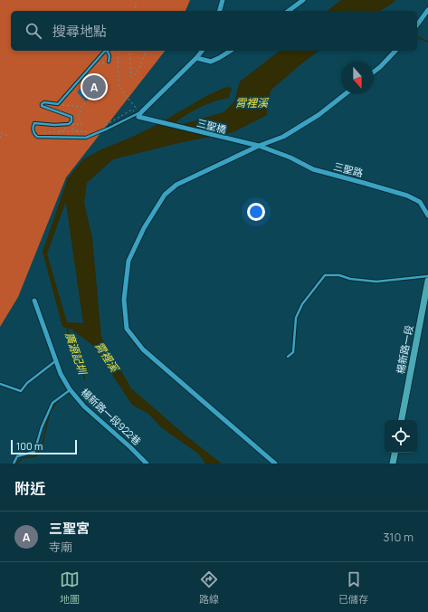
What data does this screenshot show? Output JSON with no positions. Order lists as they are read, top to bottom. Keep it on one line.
{"streets":{"main road":["楊新路一段"],"street":["三聖橋","三聖路","楊新路一段922巷"]},"crossings":[["三聖橋","三聖路"]],"water":["霄裡溪","廣源記圳"],"scale_bar":"100 m","north":"bottom","page":{"search":"搜尋地點","pins":"A","scale":"100 m","heading":"附近","list":[{"mark":"A","name":"三聖宮","note":"寺廟","value":"310 m"}],"nav":["地圖","路線","已儲存"]}}
